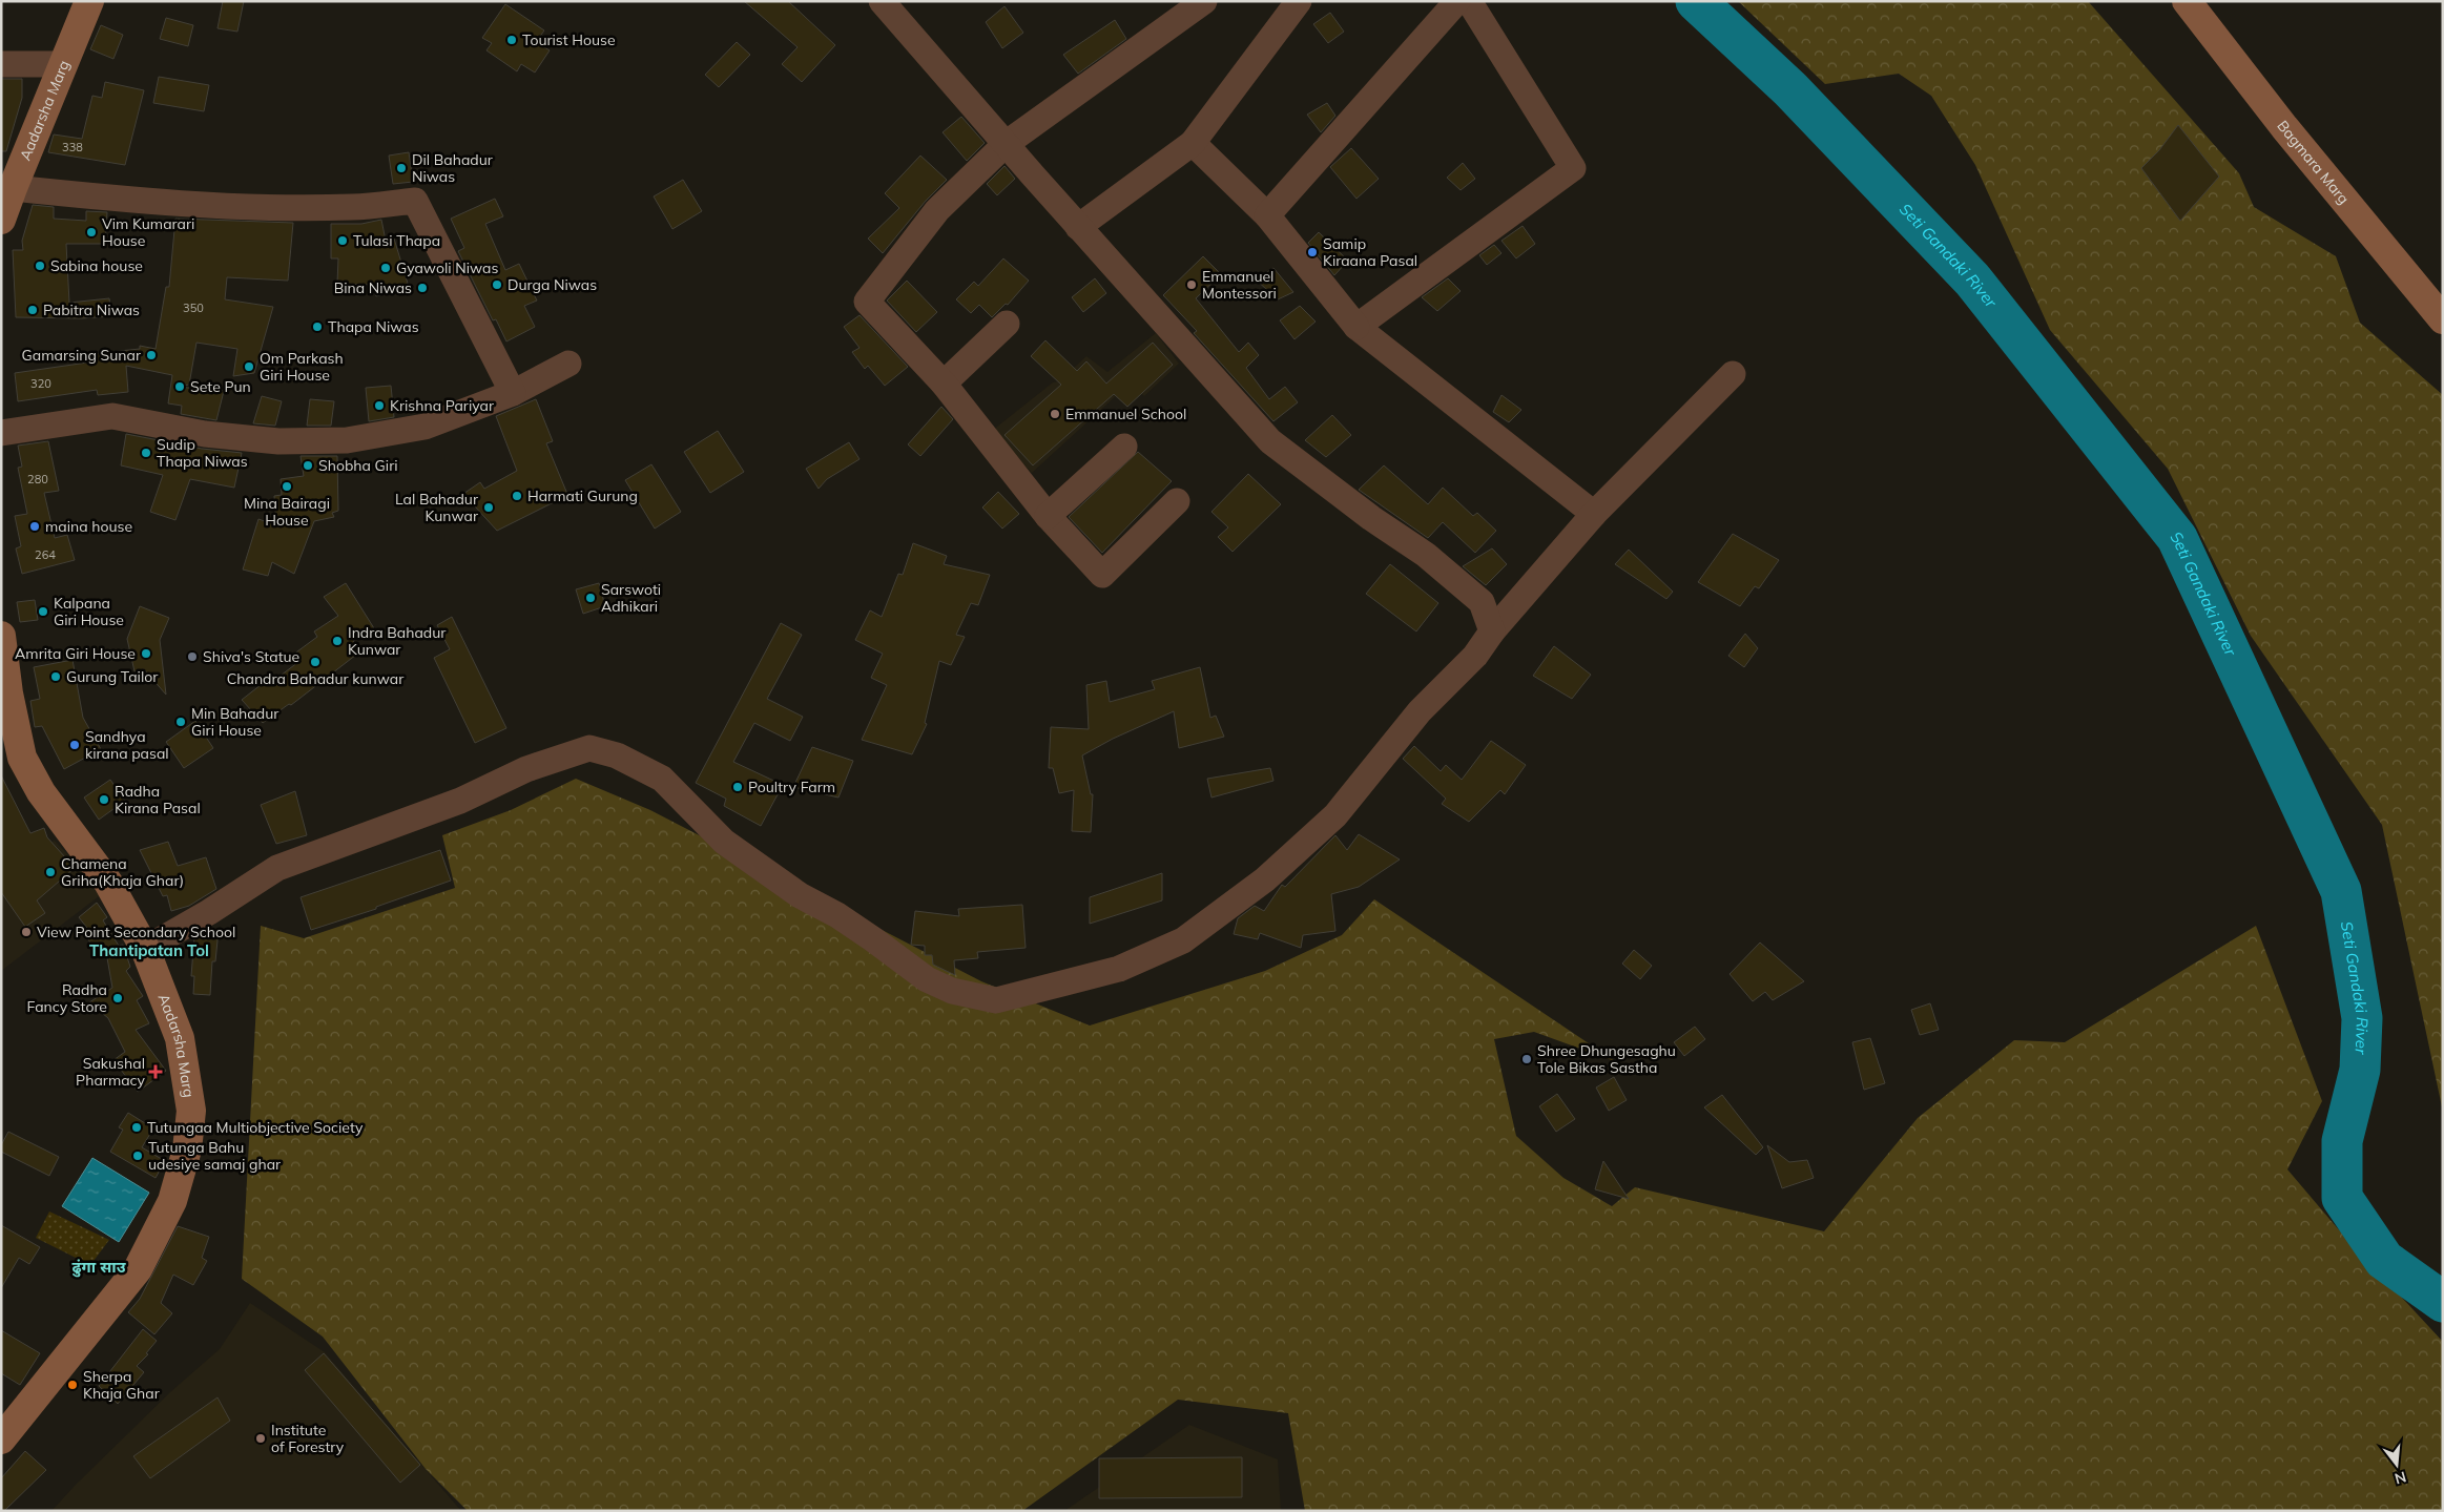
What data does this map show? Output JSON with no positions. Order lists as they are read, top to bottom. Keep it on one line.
{"streets":{"main road":["Aadarsha Marg","Bagmara Marg"]},"districts":["Thantipatan Tol","ढुंगा साउ"],"water":["Seti Gandaki River"],"places":{"other":["Tourist House","Dil Bahadur Niwas","Vim Kumarari House","Tulasi Thapa","Samip Kiraana Pasal","Sabina house","Gyawoli Niwas","Durga Niwas","Emmanuel Montessori","Bina Niwas","Pabitra Niwas","Thapa Niwas","Gamarsing Sunar","Om Parkash Giri House","Sete Pun","Krishna Pariyar","Emmanuel School","Sudip Thapa Niwas","Shobha Giri","Mina Bairagi House","Harmati Gurung","Lal Bahadur Kunwar","maina house","Sarswoti Adhikari","Kalpana Giri House","Indra Bahadur Kunwar","Amrita Giri House","Shiva's Statue","Chandra Bahadur kunwar","Gurung Tailor","Min Bahadur Giri House","Sandhya kirana pasal","Poultry Farm","Radha Kirana Pasal","Chamena Griha(Khaja Ghar)","View Point Secondary School","Radha Fancy Store","Shree Dhungesaghu Tole Bikas Sastha","Tutungaa Multiobjective Society","Tutunga Bahu udesiye samaj ghar","Sherpa Khaja Ghar","Institute of Forestry"],"health":["Sakushal Pharmacy"]},"house_numbers":["338","350","320","280","264"],"north":"bottom"}
